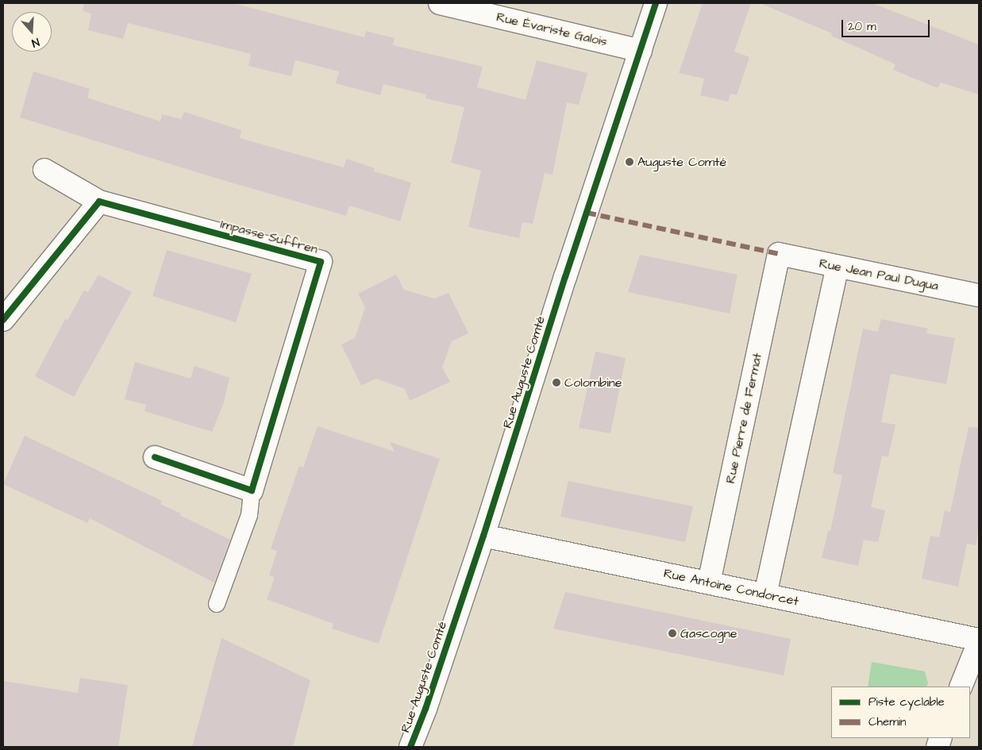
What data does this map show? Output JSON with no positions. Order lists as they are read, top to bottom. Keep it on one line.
{"streets":{"street":["Rue Évariste Galois","Impasse Suffren","Rue Jean Paul Dugua","Rue Auguste Comté","Rue Pierre de Fermat","Rue Antoine Condorcet"]},"crossings":[["Rue Évariste Galois","Rue Auguste Comté"],["Rue Jean Paul Dugua","Rue Pierre de Fermat"],["Rue Auguste Comté","Rue Antoine Condorcet"],["Rue Pierre de Fermat","Rue Antoine Condorcet"]],"places":["Auguste Comté","Colombine","Gascogne"],"legend":["Piste cyclable","Chemin"],"scale_bar":"20 m","north":"bottom"}
